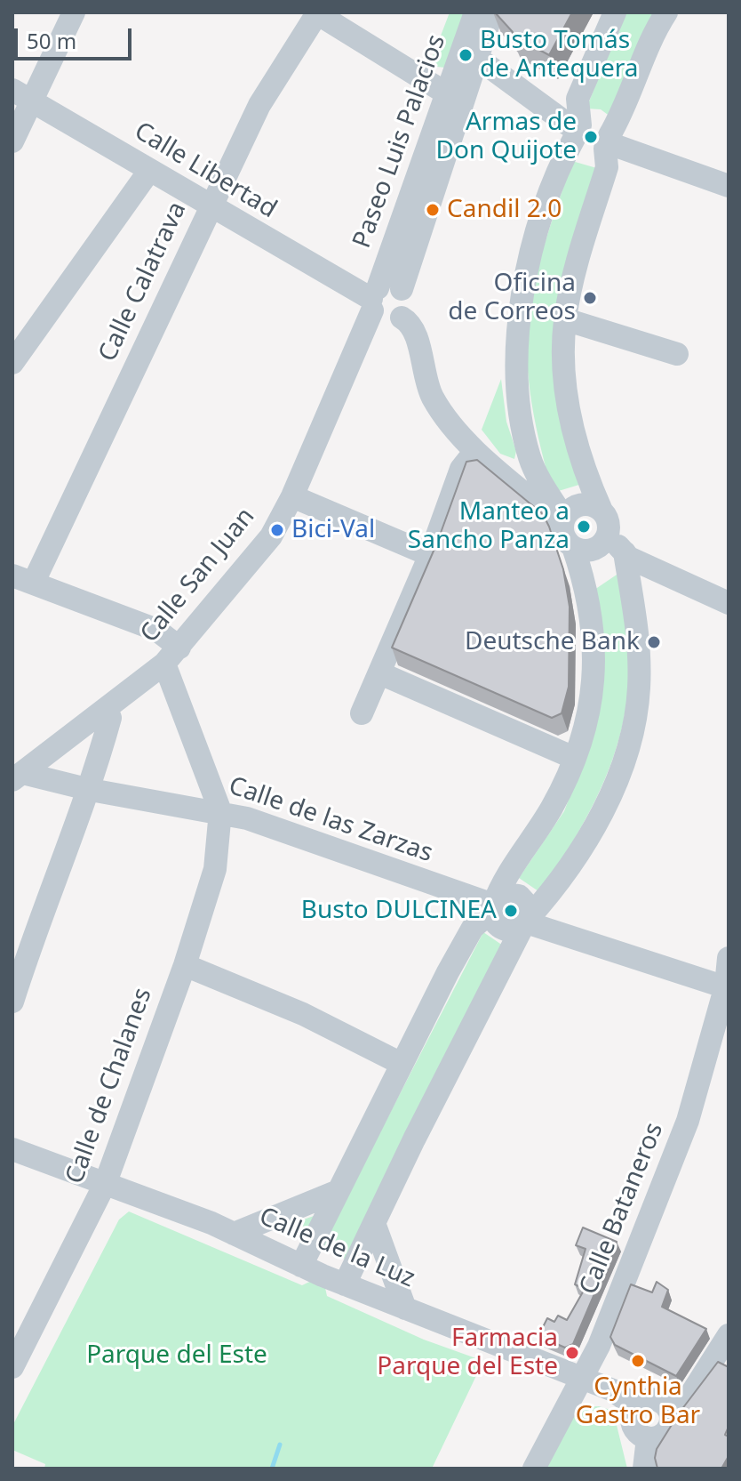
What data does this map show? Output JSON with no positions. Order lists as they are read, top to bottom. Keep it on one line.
{"streets":{"street":["Paseo Luis Palacios","Calle Libertad","Calle Calatrava","Calle San Juan","Calle de las Zarzas","Calle de Chalanes","Calle Bataneros","Calle de la Luz"]},"crossings":[["Paseo Luis Palacios","Calle Libertad"],["Paseo Luis Palacios","Calle San Juan"],["Calle Libertad","Calle Calatrava"],["Calle Libertad","Calle San Juan"],["Calle San Juan","Calle de las Zarzas"],["Calle de las Zarzas","Calle de Chalanes"],["Calle de Chalanes","Calle de la Luz"],["Calle Bataneros","Calle de la Luz"]],"parks":["Parque del Este"],"places":["Busto Tomás de Antequera","Armas de Don Quijote","Candil 2.0","Oficina de Correos","Manteo a Sancho Panza","Bici-Val","Deutsche Bank","Busto DULCINEA","Farmacia Parque del Este","Cynthia Gastro Bar"],"scale_bar":"50 m"}
